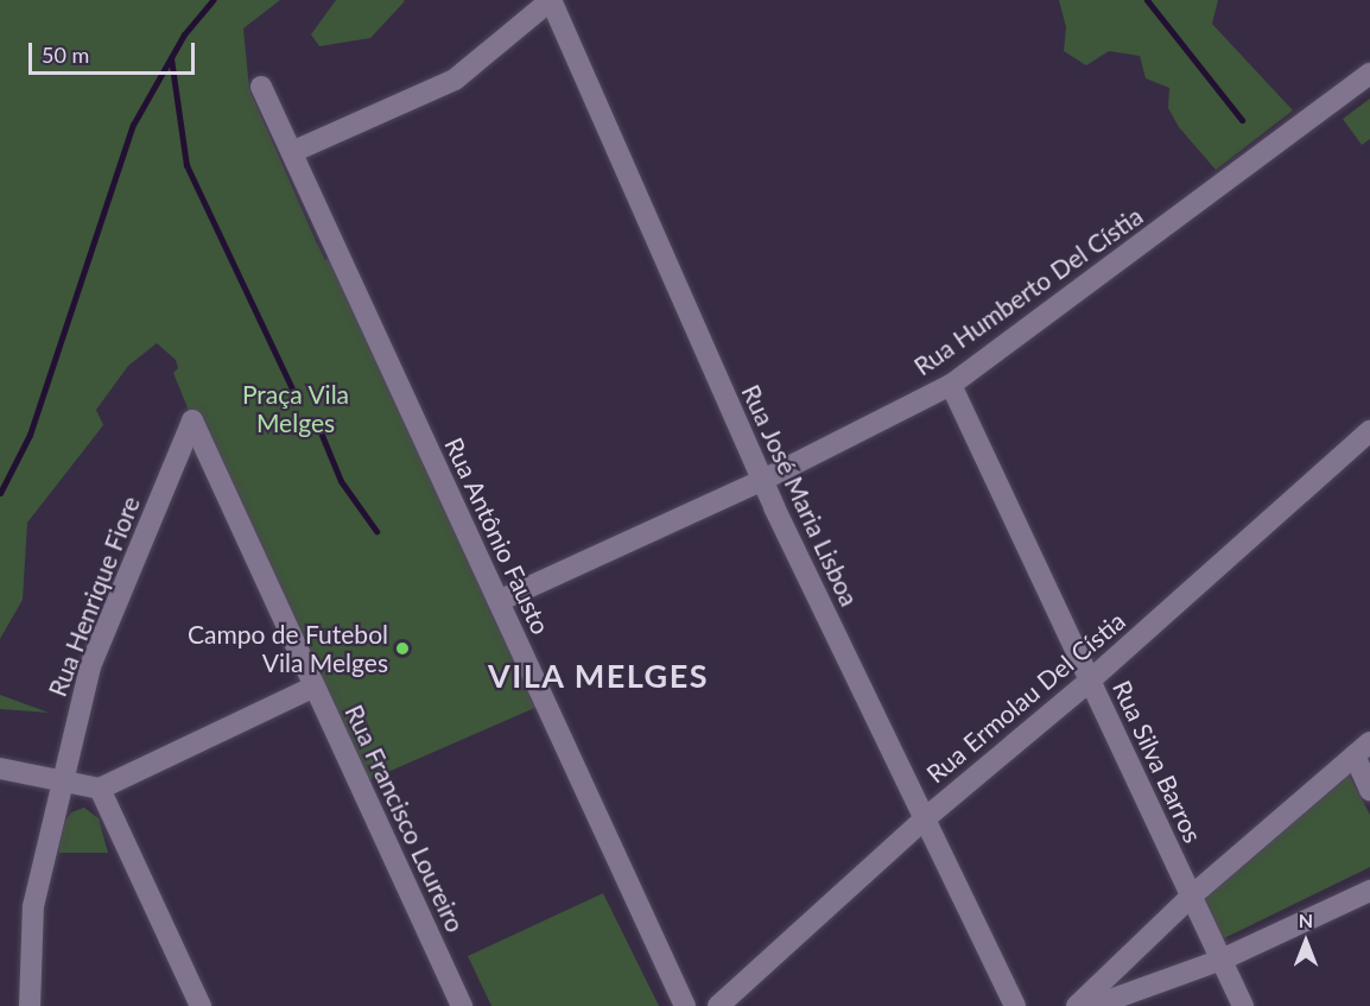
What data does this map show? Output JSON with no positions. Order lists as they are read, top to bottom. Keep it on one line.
{"streets":{"street":["Rua Humberto Del Cístia","Rua José Maria Lisboa","Rua Antônio Fausto","Rua Henrique Fiore","Rua Ermolau Del Cístia","Rua Silva Barros","Rua Francisco Loureiro"]},"crossings":[["Rua Humberto Del Cístia","Rua José Maria Lisboa"],["Rua Humberto Del Cístia","Rua Antônio Fausto"],["Rua Humberto Del Cístia","Rua Silva Barros"],["Rua José Maria Lisboa","Rua Ermolau Del Cístia"],["Rua Henrique Fiore","Rua Francisco Loureiro"],["Rua Ermolau Del Cístia","Rua Silva Barros"]],"districts":["VILA MELGES"],"parks":["Praça Vila Melges"],"places":["Campo de Futebol Vila Melges"],"scale_bar":"50 m","north":"top"}
